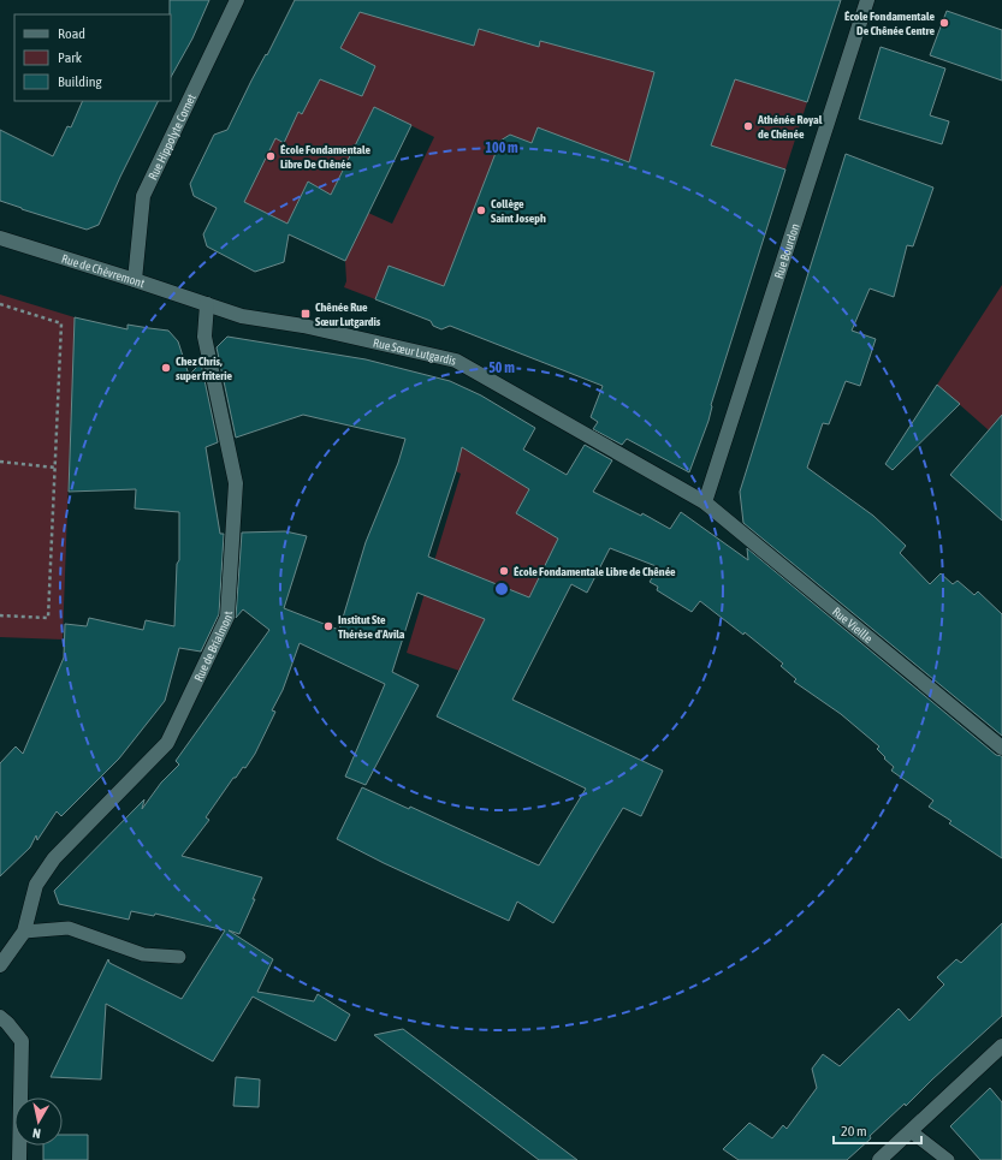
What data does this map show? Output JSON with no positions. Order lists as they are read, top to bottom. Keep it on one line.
{"streets":{"street":["Rue Hippolyte Cornet","Rue Bourdon","Rue de Chèvremont","Rue Sœur Lutgardis","Rue Vieille","Rue de Brialmont"]},"crossings":[["Rue Hippolyte Cornet","Rue de Chèvremont"],["Rue Bourdon","Rue Sœur Lutgardis"],["Rue Bourdon","Rue Vieille"],["Rue de Chèvremont","Rue Sœur Lutgardis"],["Rue de Chèvremont","Rue de Brialmont"],["Rue Sœur Lutgardis","Rue Vieille"],["Rue Sœur Lutgardis","Rue de Brialmont"]],"places":{"other":["École Fondamentale De Chênée Centre","Athénée Royal de Chênée","École Fondamentale Libre De Chênée","Collège Saint Joseph","Chez Chris, super friterie","École Fondamentale Libre de Chênée","Institut Ste Thérèse d'Avila"],"transit":["Chênée Rue Sœur Lutgardis"]},"legend":["Road","Park","Building"],"scale_bar":"20 m","north":"bottom","rings":["100 m","50 m"]}
